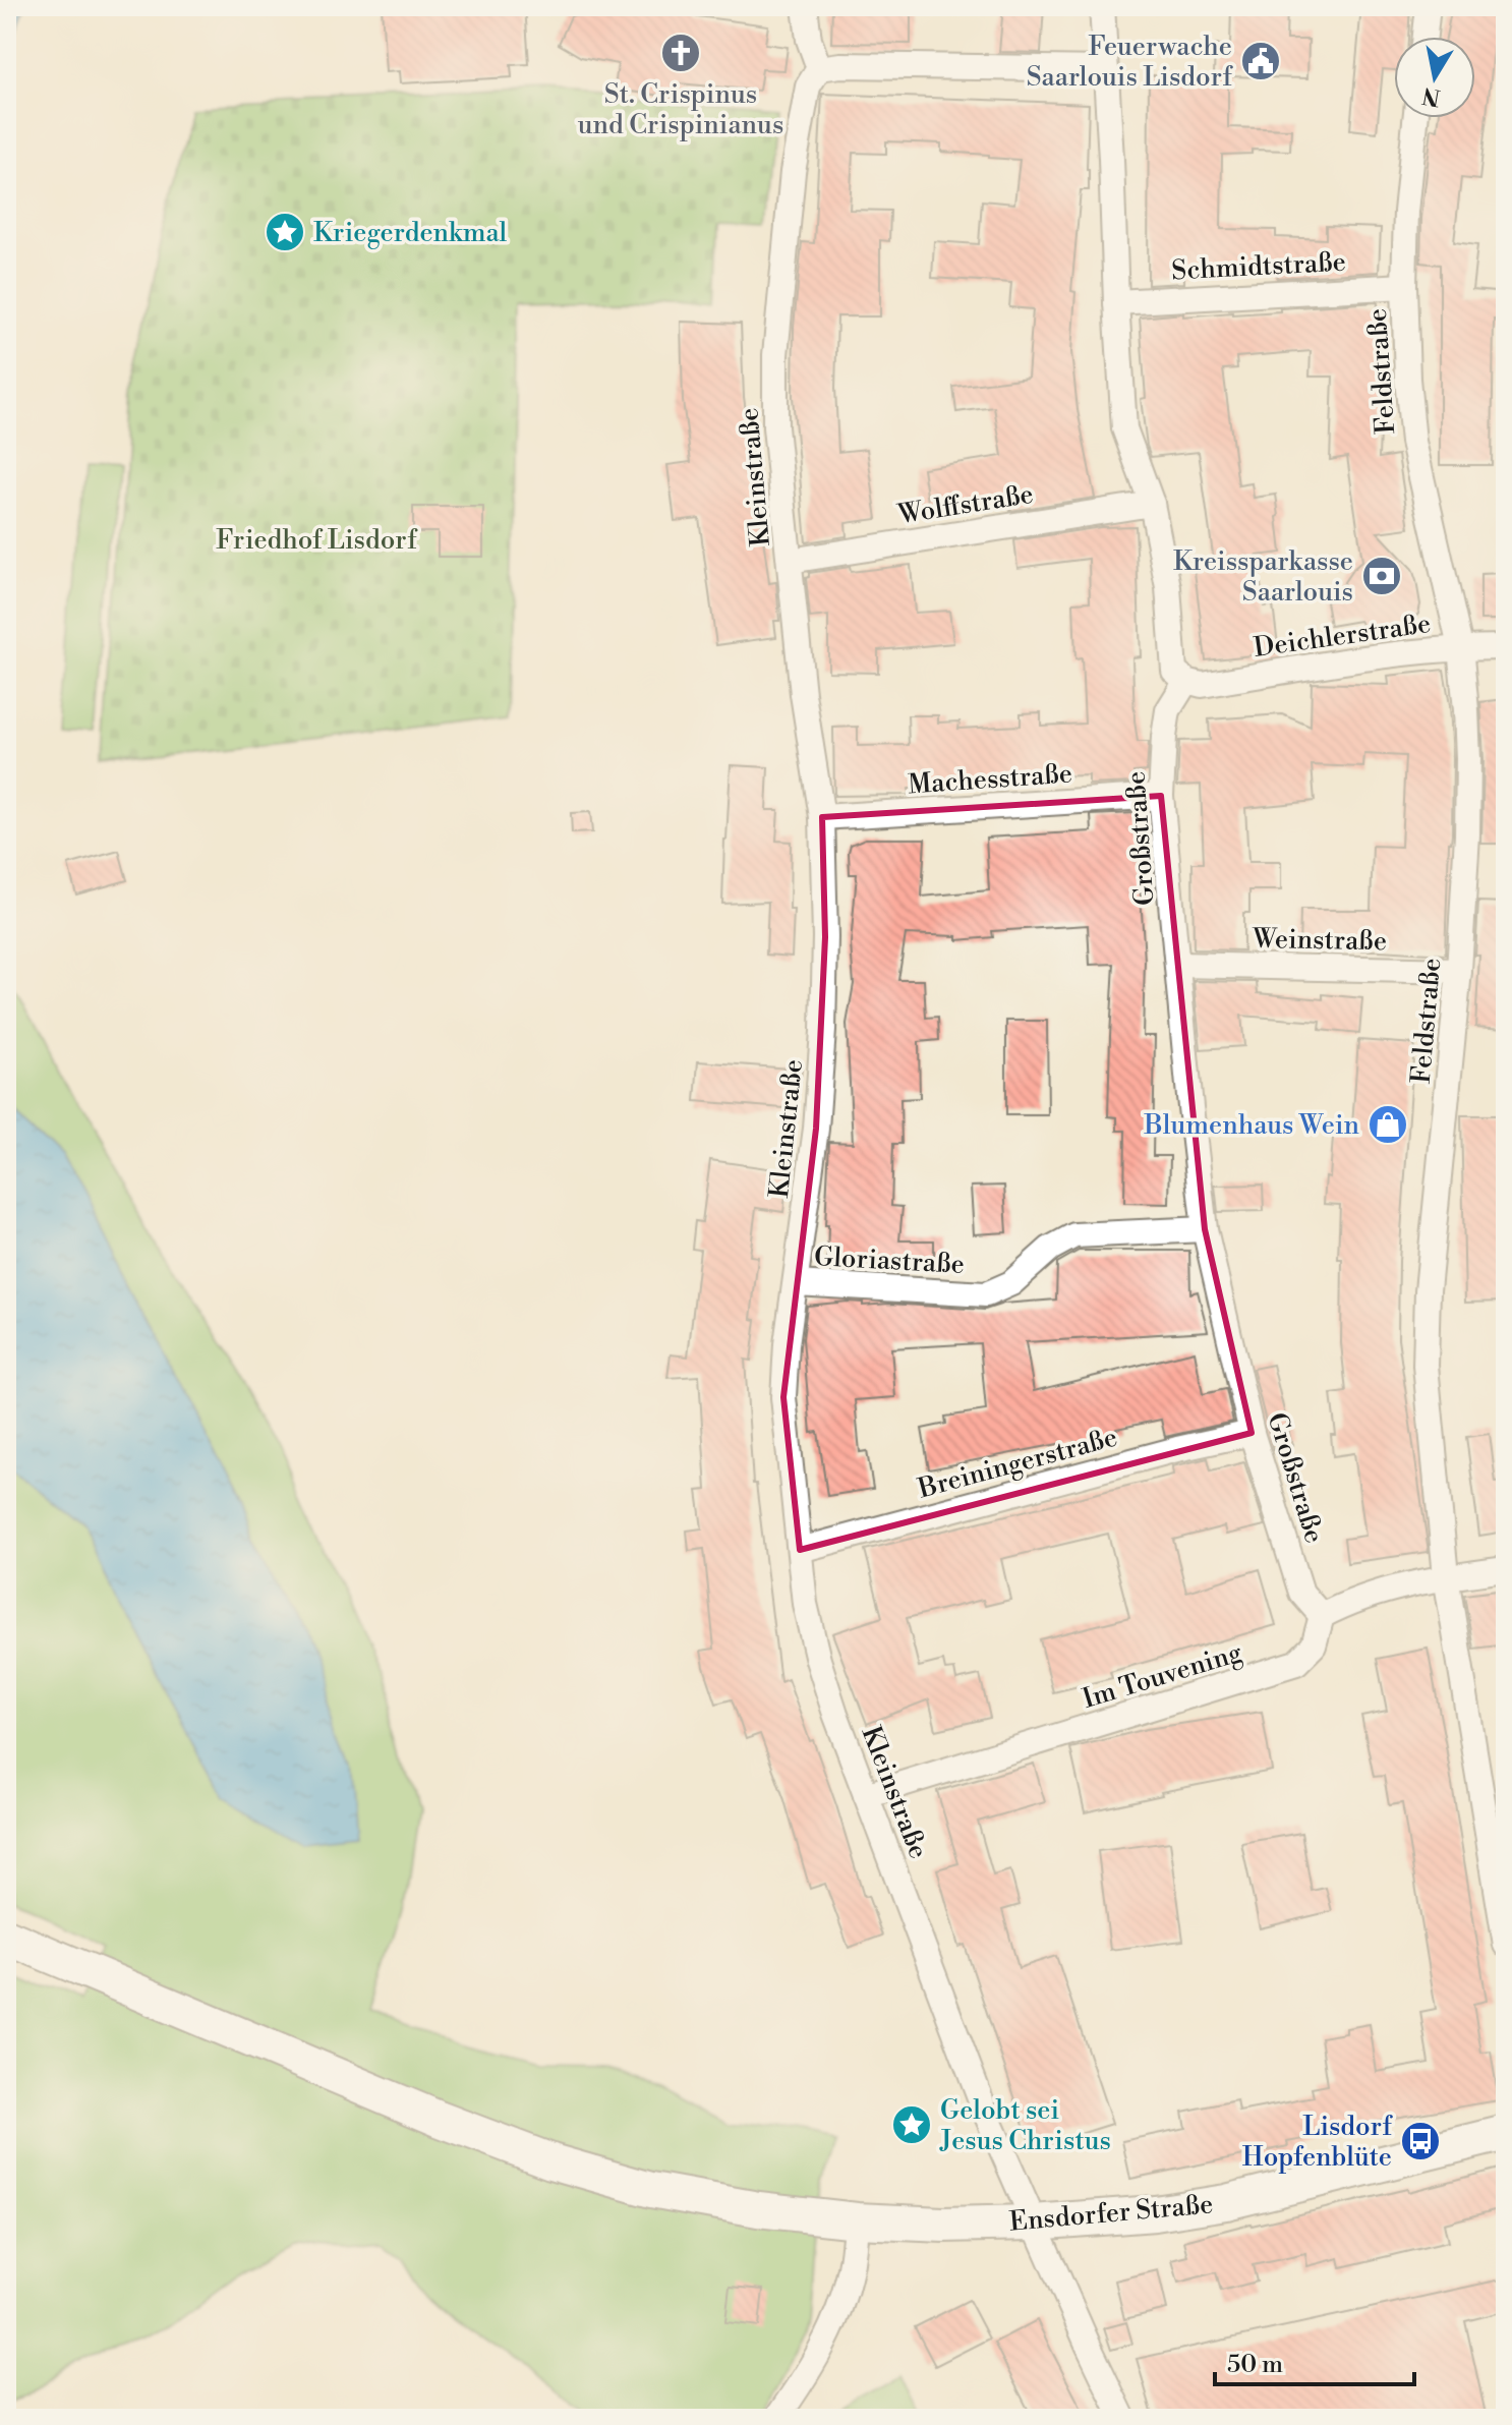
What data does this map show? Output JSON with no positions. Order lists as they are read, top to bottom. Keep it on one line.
{"streets":{"main road":["Ensdorfer Straße"],"street":["Schmidtstraße","Feldstraße","Kleinstraße","Wolffstraße","Deichlerstraße","Machesstraße","Großstraße","Weinstraße","Gloriastraße","Breiningerstraße","Im Touvening"]},"crossings":[["Schmidtstraße","Feldstraße"],["Feldstraße","Deichlerstraße"],["Feldstraße","Weinstraße"],["Kleinstraße","Wolffstraße"],["Kleinstraße","Machesstraße"],["Kleinstraße","Gloriastraße"],["Kleinstraße","Breiningerstraße"],["Kleinstraße","Im Touvening"],["Kleinstraße","Ensdorfer Straße"],["Deichlerstraße","Großstraße"],["Machesstraße","Großstraße"],["Großstraße","Weinstraße"],["Großstraße","Gloriastraße"],["Großstraße","Breiningerstraße"],["Großstraße","Im Touvening"]],"parks":["Friedhof Lisdorf"],"places":{"church":["St. Crispinus und Crispinianus"],"public building":["Feuerwache Saarlouis Lisdorf"],"place":["Kriegerdenkmal","Gelobt sei Jesus Christus"],"bank":["Kreissparkasse Saarlouis"],"shop":["Blumenhaus Wein"],"bus stop":["Lisdorf Hopfenblüte"]},"scale_bar":"50 m","north":"bottom"}
